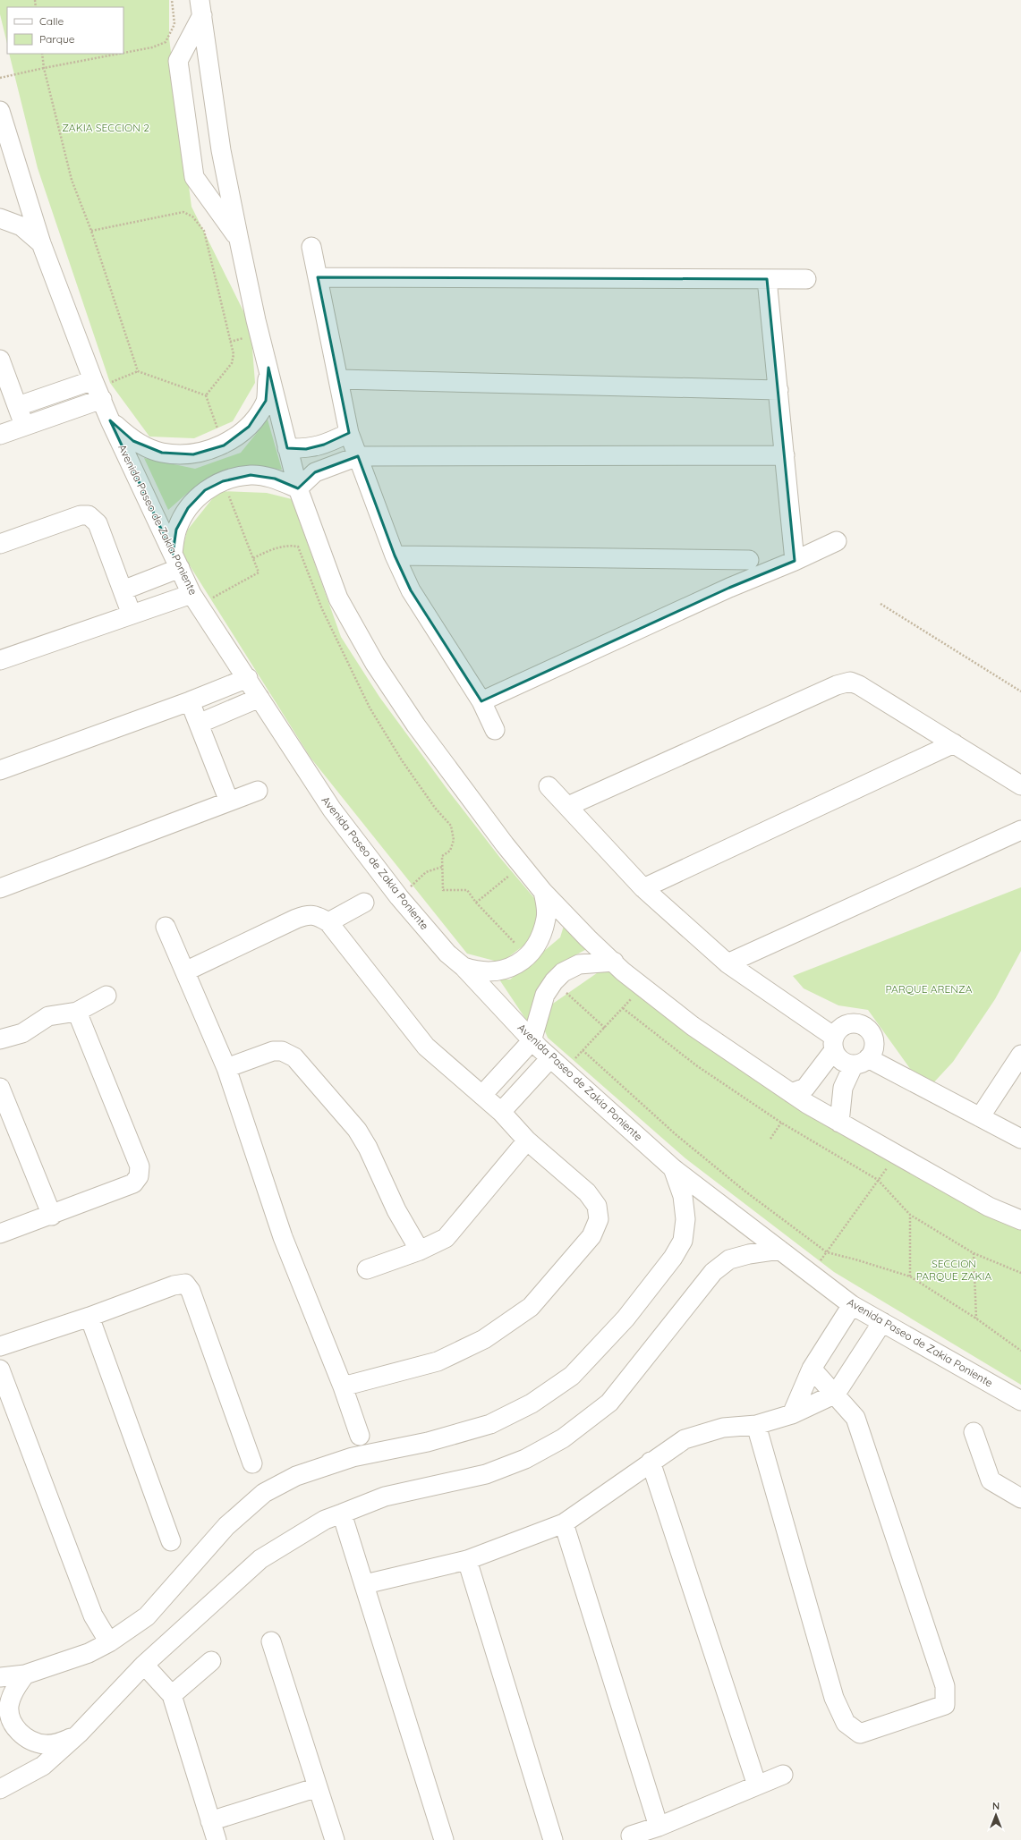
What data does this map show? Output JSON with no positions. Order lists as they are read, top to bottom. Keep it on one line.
{"streets":{"street":["Avenida Paseo de Zakia Poniente"]},"parks":["ZAKIA SECCION 2","PARQUE ARENZA","SECCION PARQUE ZAKIA"],"legend":["Calle","Parque"],"north":"top"}
